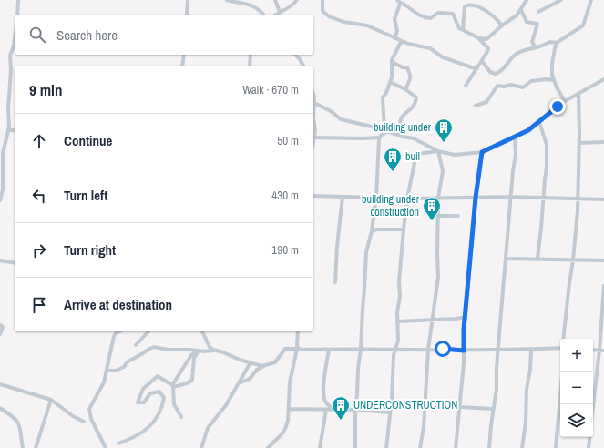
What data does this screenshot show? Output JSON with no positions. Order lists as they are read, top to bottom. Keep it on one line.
{"places":{"building":["building under","buil","building under construction","UNDERCONSTRUCTION"]},"page":{"search":"Search here","heading":["9 min","Walk · 670 m"],"list":[["Continue","50 m"],["Turn left","430 m"],["Turn right","190 m"],"Arrive at destination"],"map_buttons":["+","−"]}}
